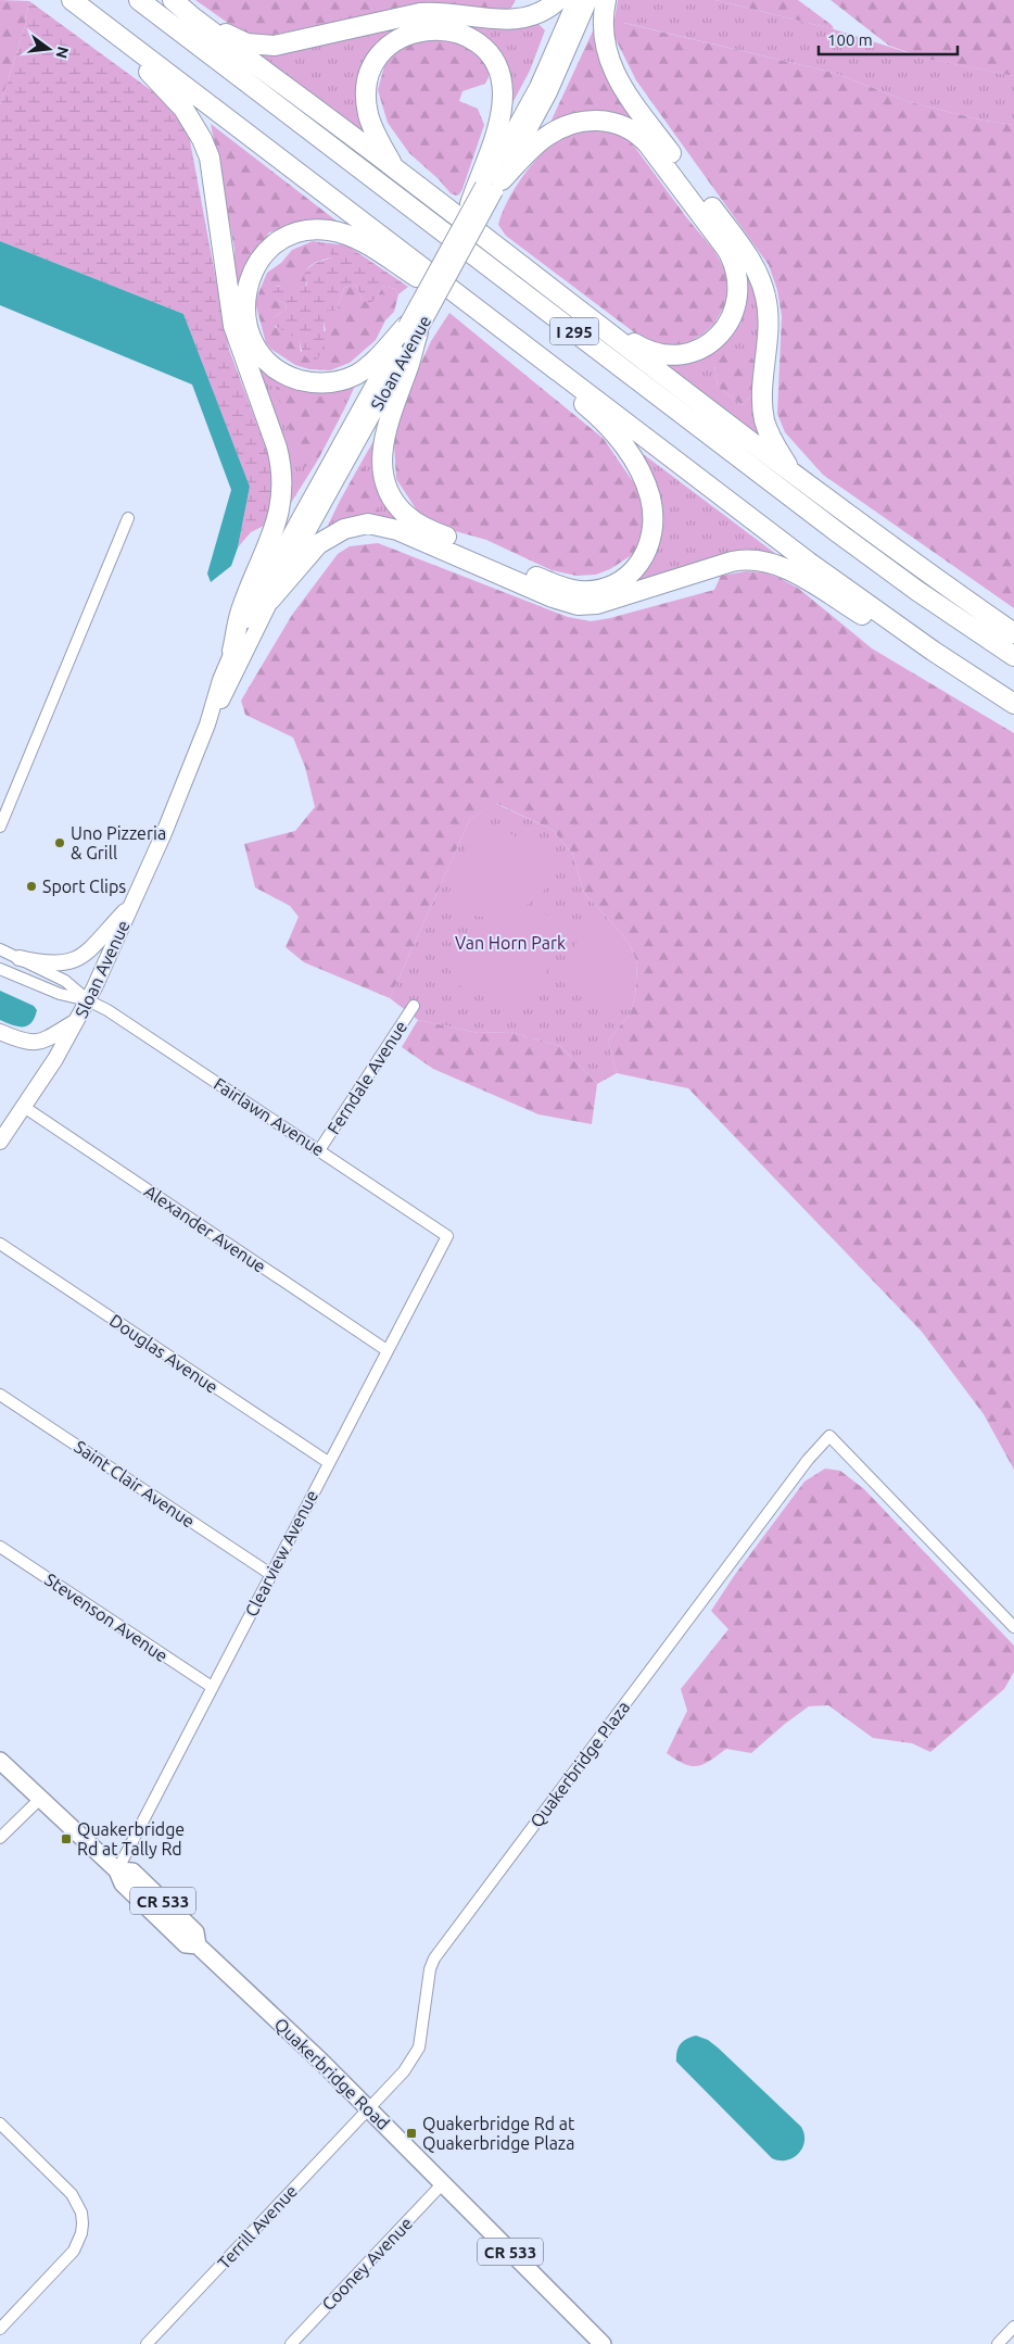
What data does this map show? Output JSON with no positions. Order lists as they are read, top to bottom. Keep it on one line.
{"streets":{"highway":["I 295"],"main road":["Sloan Avenue","CR 533","Quakerbridge Road"],"street":["Ferndale Avenue","Fairlawn Avenue","Alexander Avenue","Douglas Avenue","Saint Clair Avenue","Clearview Avenue","Stevenson Avenue","Quakerbridge Plaza","Terrill Avenue","Cooney Avenue"]},"crossings":[["Sloan Avenue","Fairlawn Avenue"],["Sloan Avenue","Alexander Avenue"],["Ferndale Avenue","Fairlawn Avenue"],["Fairlawn Avenue","Clearview Avenue"],["Alexander Avenue","Clearview Avenue"],["Douglas Avenue","Clearview Avenue"],["Saint Clair Avenue","Clearview Avenue"],["Clearview Avenue","Stevenson Avenue"],["Clearview Avenue","Quakerbridge Road"],["Quakerbridge Plaza","Quakerbridge Road"],["Quakerbridge Plaza","Terrill Avenue"],["Quakerbridge Road","Terrill Avenue"],["Quakerbridge Road","Cooney Avenue"]],"parks":["Van Horn Park"],"places":{"other":["Uno Pizzeria & Grill","Sport Clips"],"transit":["Quakerbridge Rd at Tally Rd","Quakerbridge Rd at Quakerbridge Plaza"]},"scale_bar":"100 m","north":"right"}
